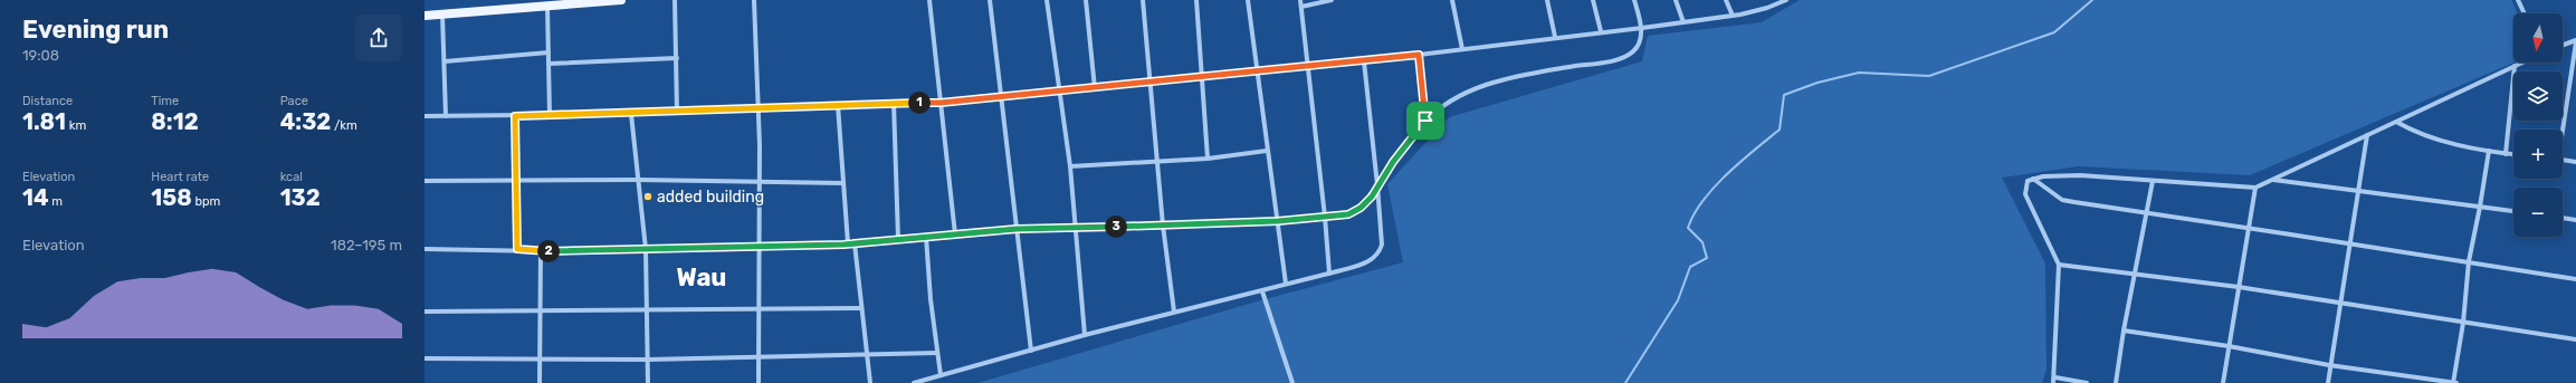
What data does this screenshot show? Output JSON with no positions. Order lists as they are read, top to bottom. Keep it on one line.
{"districts":["Wau"],"places":["added building"],"north":"bottom","page":{"heading":["Evening run","19:08"],"map_buttons":["+","−"],"stats":[["Distance","1.81 km"],["Time","8:12"],["Pace","4:32 /km"],["Elevation","14 m"],["Heart rate","158 bpm"],["kcal","132"]],"pins":["1","3","2"],"chart":["Elevation","182–195 m"]}}
